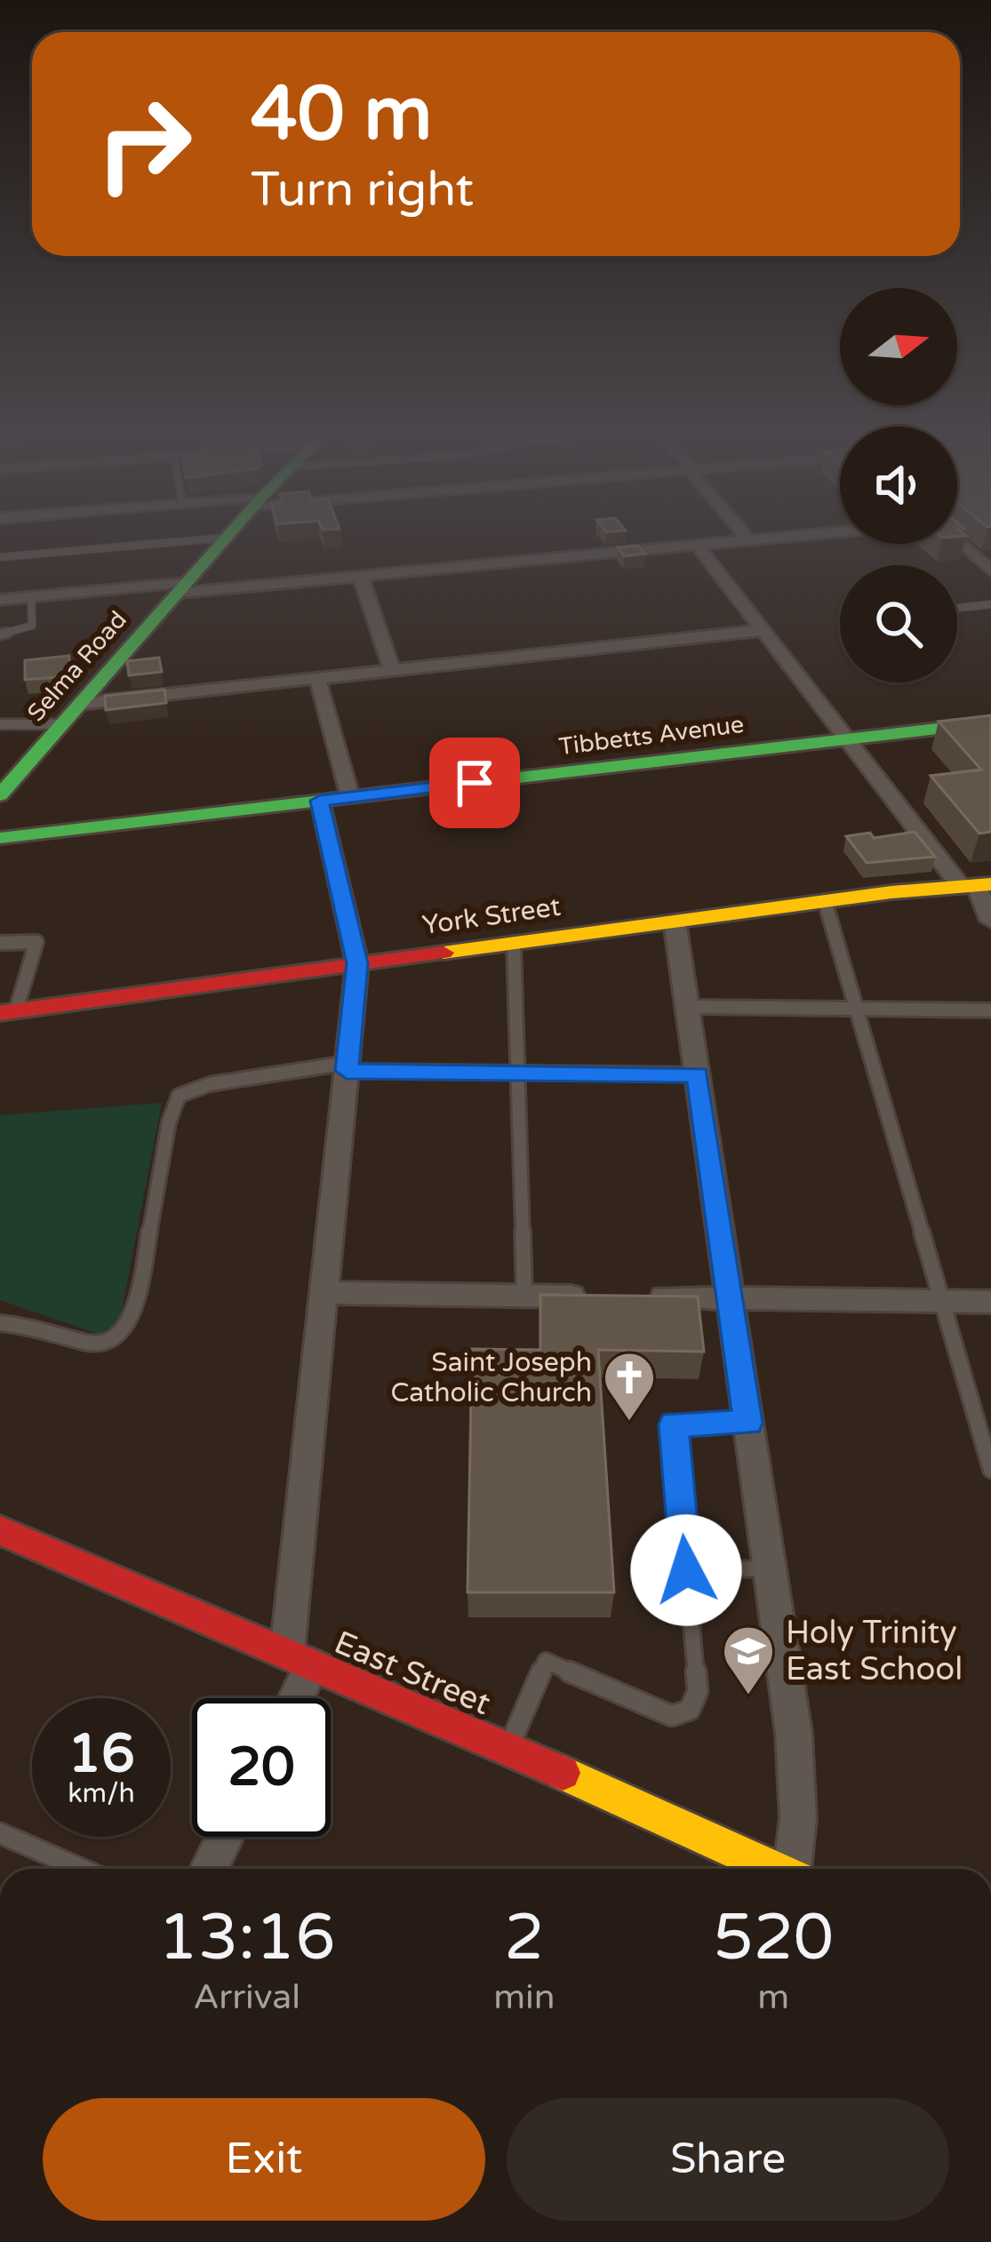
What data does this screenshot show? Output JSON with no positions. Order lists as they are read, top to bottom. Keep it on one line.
{"streets":{"street":["Selma Road","Tibbetts Avenue","York Street","East Street"]},"places":{"church":["Saint Joseph Catholic Church"],"school or university":["Holy Trinity East School"]},"north":"right","page":{"turn":["40 m","Turn right"],"speed":"16 km/h","limit":"20","eta":["13:16","Arrival","2","min","520","m"],"buttons":["Exit","Share"]}}
